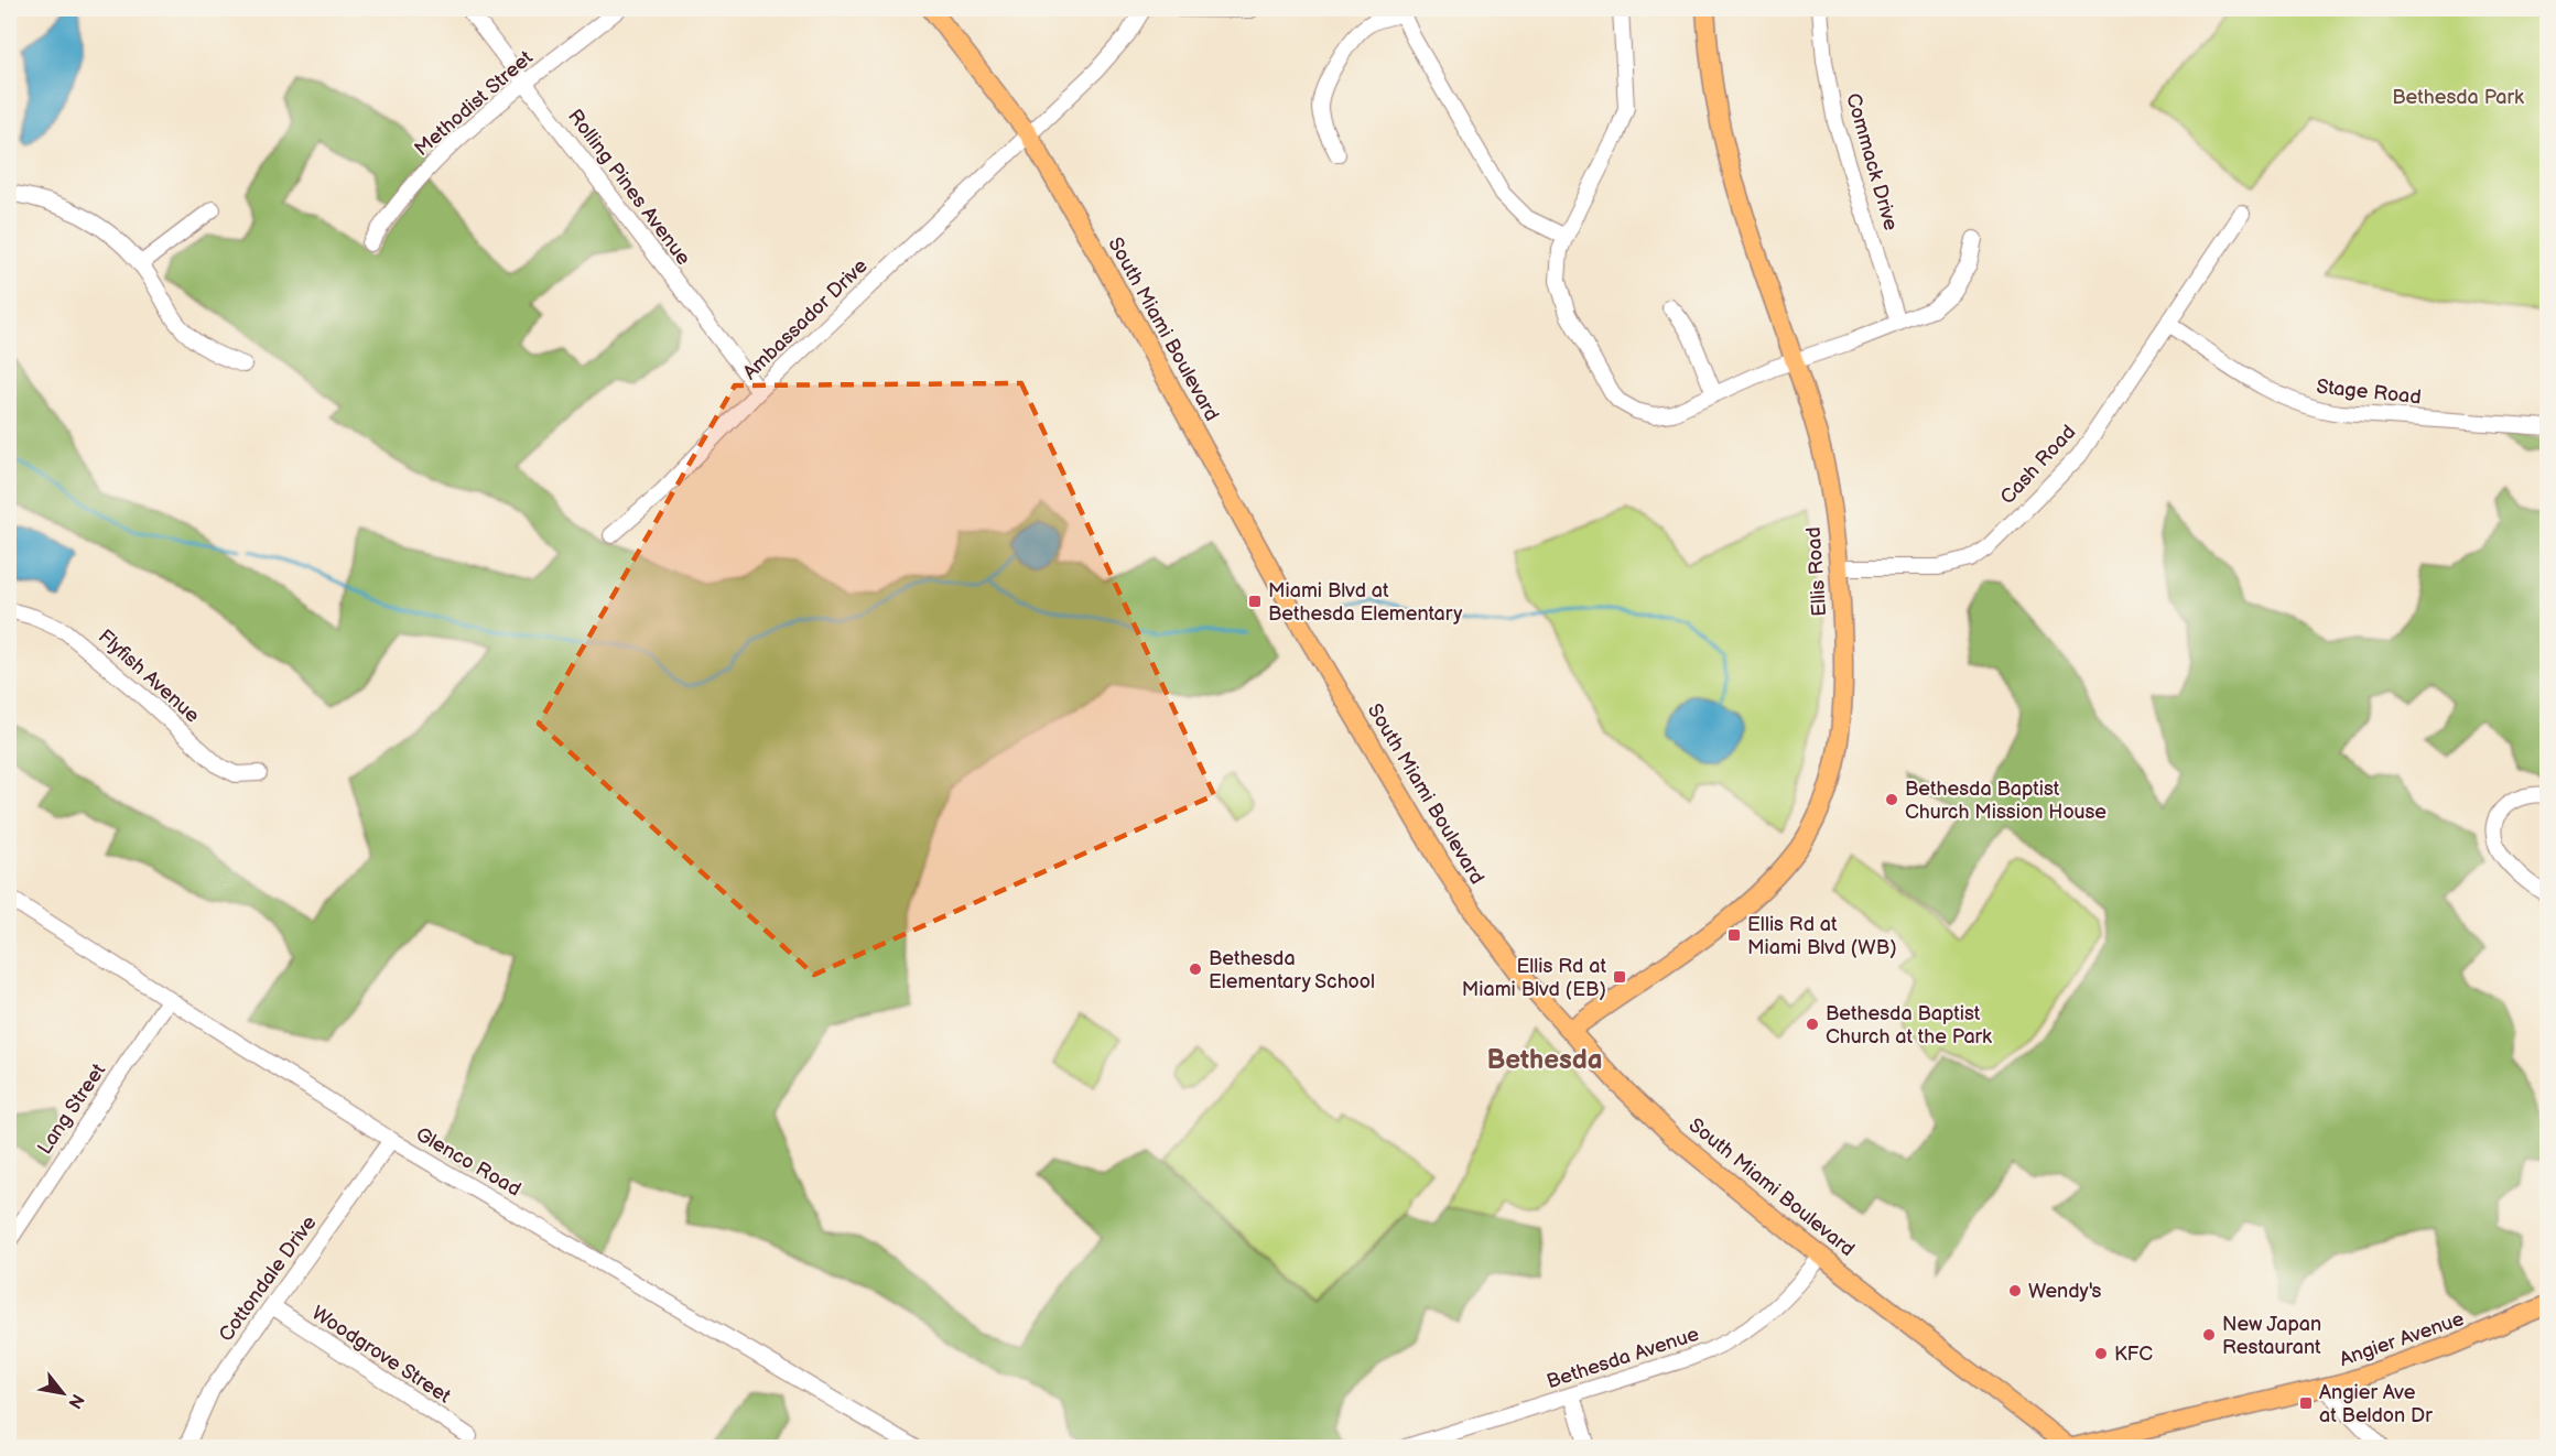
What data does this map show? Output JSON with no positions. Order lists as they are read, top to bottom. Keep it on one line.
{"streets":{"main road":["South Miami Boulevard","Ellis Road","Angier Avenue"],"street":["Methodist Street","Commack Drive","Rolling Pines Avenue","Ambassador Drive","Stage Road","Cash Road","Flyfish Avenue","Lang Street","Glenco Road","Cottondale Drive","Woodgrove Street","Bethesda Avenue"]},"crossings":[["Methodist Street","Rolling Pines Avenue"],["Rolling Pines Avenue","Ambassador Drive"],["Ambassador Drive","South Miami Boulevard"],["South Miami Boulevard","Ellis Road"],["South Miami Boulevard","Angier Avenue"],["South Miami Boulevard","Bethesda Avenue"],["Stage Road","Cash Road"],["Cash Road","Ellis Road"],["Lang Street","Glenco Road"],["Glenco Road","Cottondale Drive"],["Cottondale Drive","Woodgrove Street"]],"districts":["Bethesda"],"parks":["Bethesda Park"],"places":{"transit":["Miami Blvd at Bethesda Elementary","Ellis Rd at Miami Blvd (WB)","Ellis Rd at Miami Blvd (EB)","Angier Ave at Beldon Dr"],"other":["Bethesda Baptist Church Mission House","Bethesda Elementary School","Bethesda Baptist Church at the Park","Wendy's","New Japan Restaurant","KFC"]},"north":"bottom right"}
